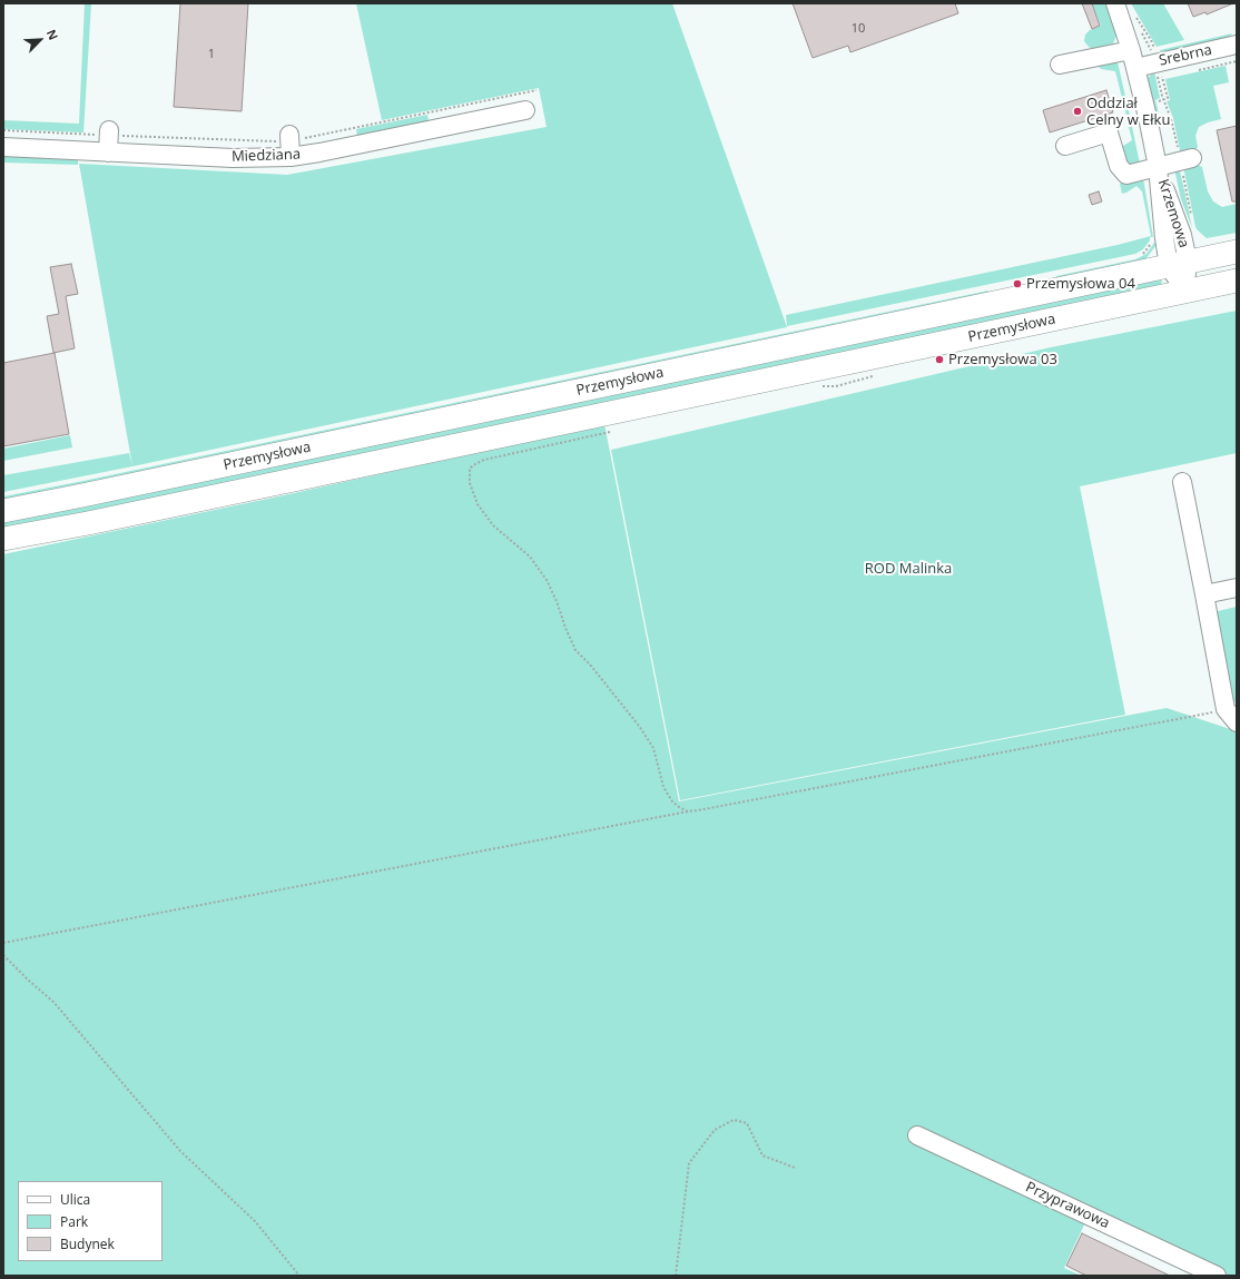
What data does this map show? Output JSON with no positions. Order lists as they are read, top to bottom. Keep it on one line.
{"streets":{"main road":["Przemysłowa"],"street":["Srebrna","Miedziana","Krzemowa","Przyprawowa"]},"crossings":[["Srebrna","Krzemowa"],["Krzemowa","Przemysłowa"]],"parks":["ROD Malinka"],"places":["Oddział Celny w Ełku","Przemysłowa 04","Przemysłowa 03"],"house_numbers":["10","1"],"legend":["Ulica","Park","Budynek"],"north":"top right"}
